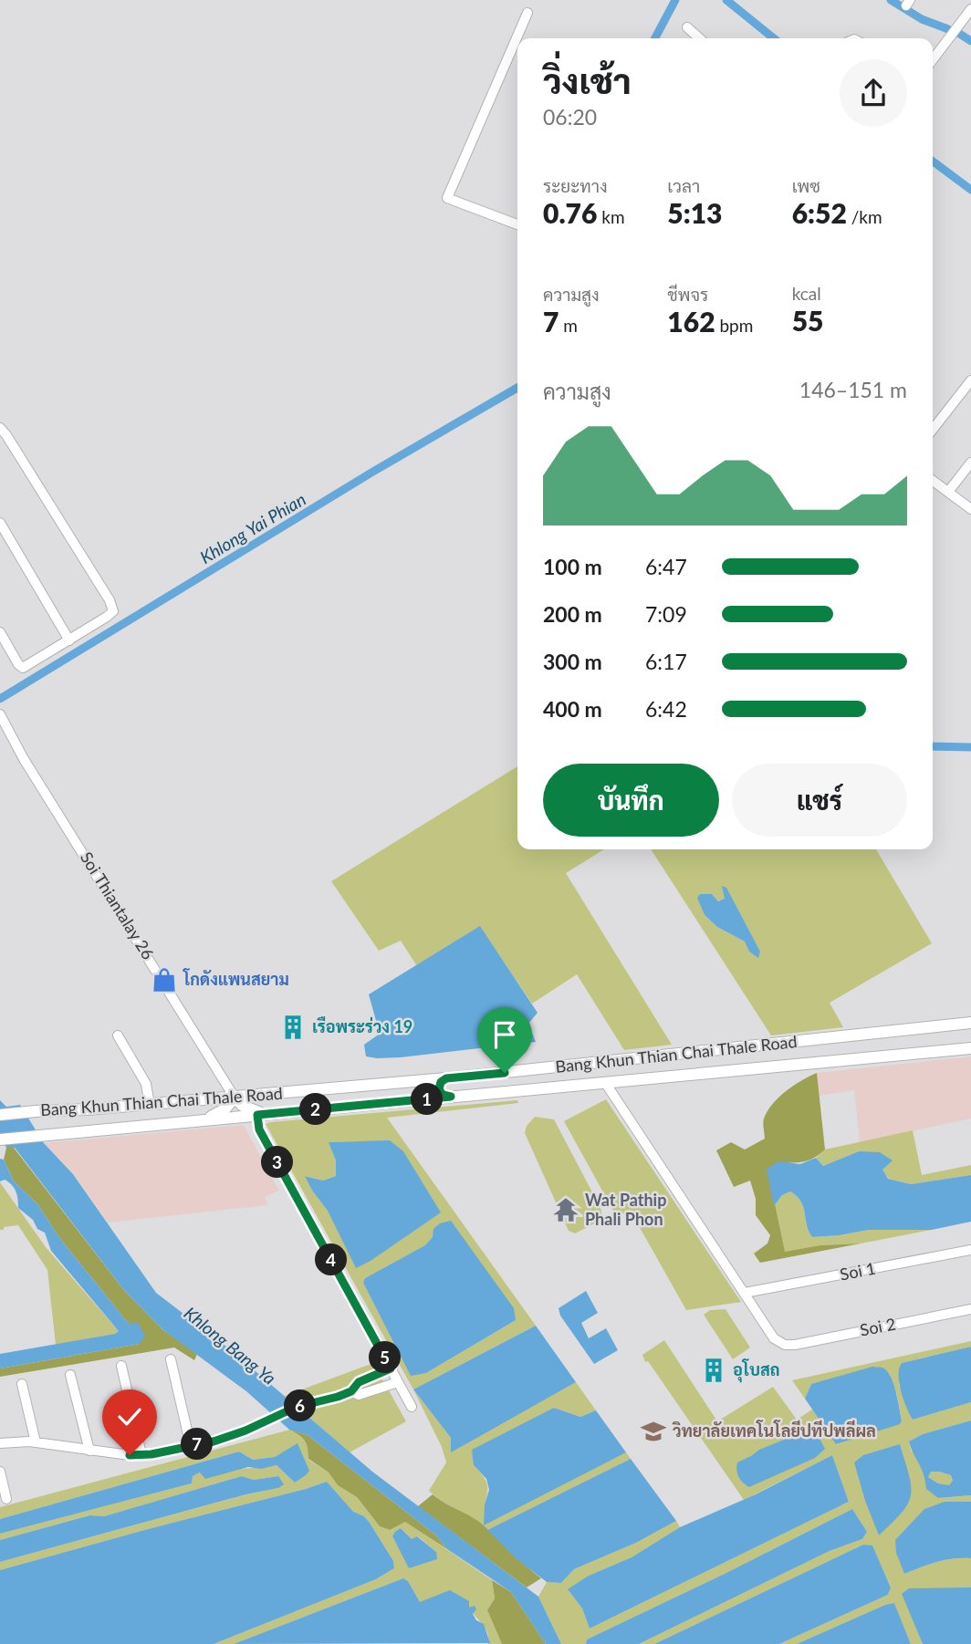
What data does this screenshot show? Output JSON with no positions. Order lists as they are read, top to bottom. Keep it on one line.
{"streets":{"main road":["Bang Khun Thian Chai Thale Road"],"street":["Soi Thiantalay 26","Soi 1","Soi 2"]},"crossings":[["Soi Thiantalay 26","Bang Khun Thian Chai Thale Road"],["Soi 1","Soi 2"]],"water":["Khlong Yai Phian","Khlong Bang Ya"],"places":{"shop":["โกดังแพนสยาม"],"building":["เรือพระร่วง 19","อุโบสถ"],"temple":["Wat Pathip Phali Phon"],"school or university":["วิทยาลัยเทคโนโลยีปทีปพลีผล"]},"page":{"heading":["วิ่งเช้า","06:20"],"stats":[["ระยะทาง","0.76 km"],["เวลา","5:13"],["เพซ","6:52 /km"],["ความสูง","7 m"],["ชีพจร","162 bpm"],["kcal","55"]],"chart":["ความสูง","146–151 m"],"list":[{"name":"100 m","note":"6:47"},{"name":"200 m","note":"7:09"},{"name":"300 m","note":"6:17"},{"name":"400 m","note":"6:42"}],"buttons":["บันทึก","แชร์"],"pins":["1","2","3","4","5","6","7"]}}
